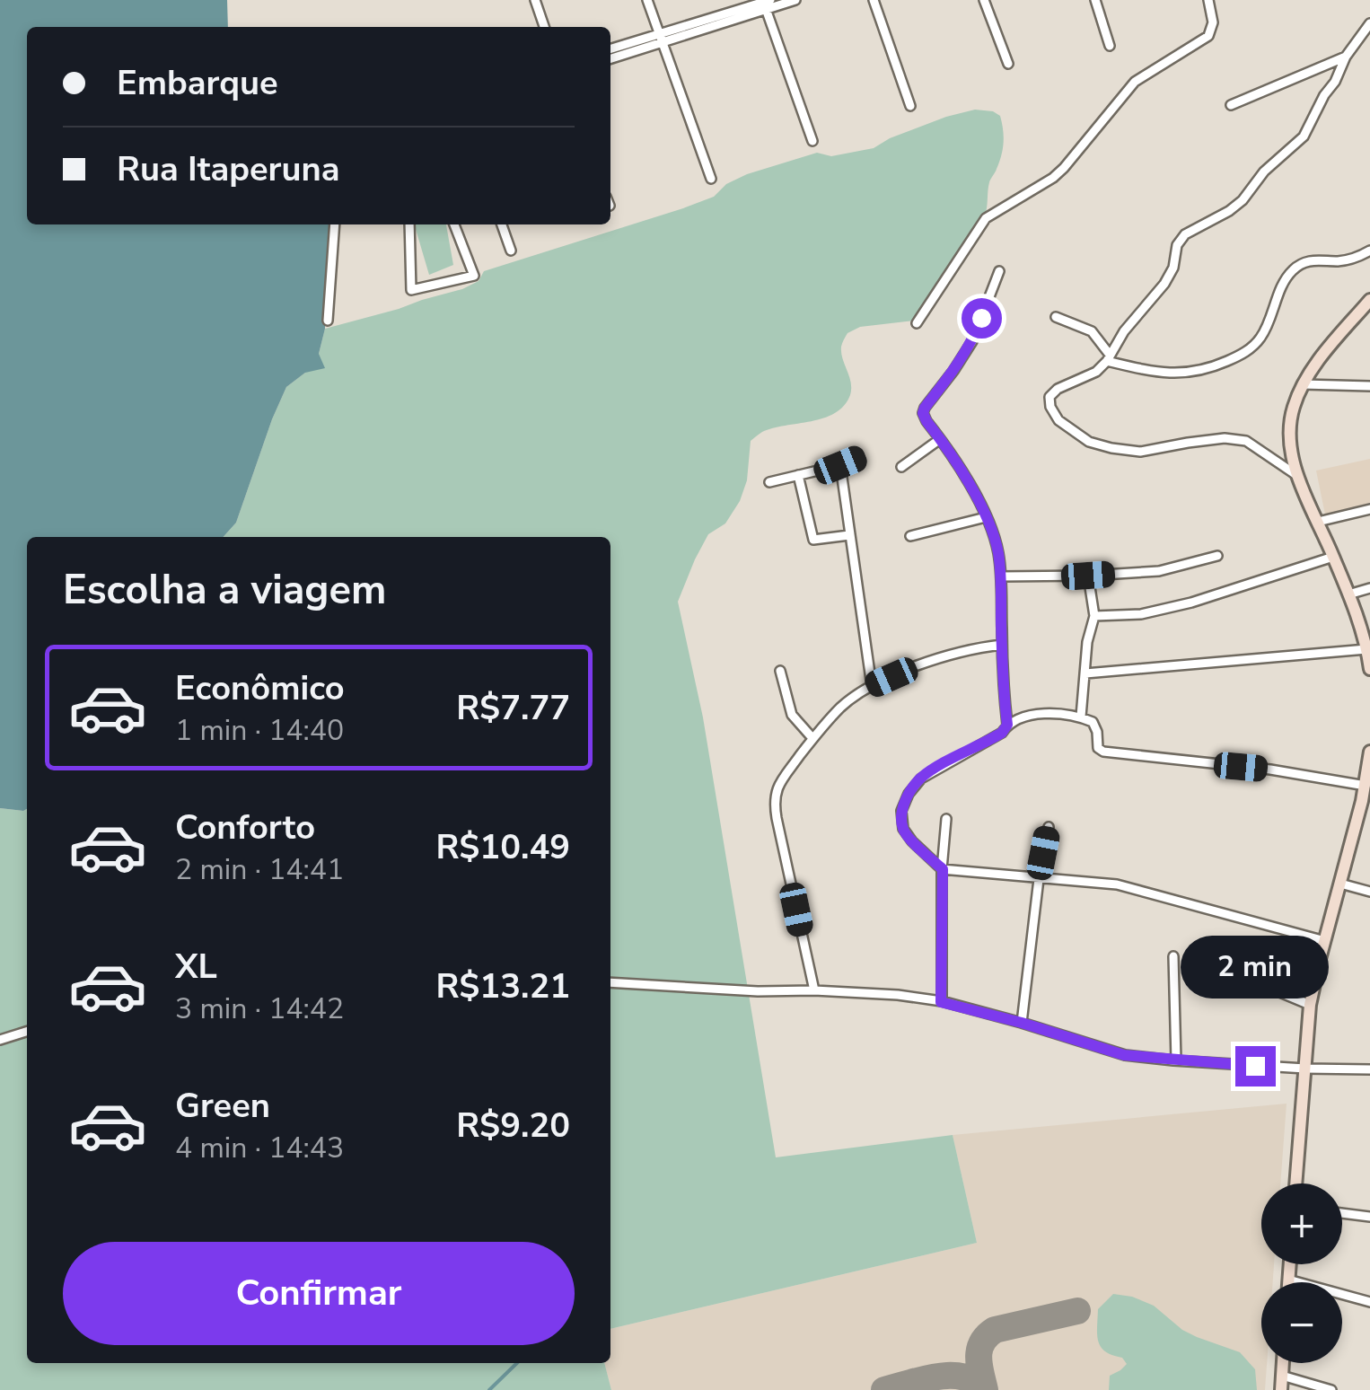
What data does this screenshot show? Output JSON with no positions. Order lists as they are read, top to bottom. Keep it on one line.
{"page":{"banner":["Embarque","Rua Itaperuna"],"heading":"Escolha a viagem","list":[{"name":"Econômico","note":"1 min · 14:40","value":"R$7.77"},{"name":"Conforto","note":"2 min · 14:41","value":"R$10.49"},{"name":"XL","note":"3 min · 14:42","value":"R$13.21"},{"name":"Green","note":"4 min · 14:43","value":"R$9.20"}],"bubble":"2 min","map_buttons":["+","−"],"buttons":"Confirmar"}}
